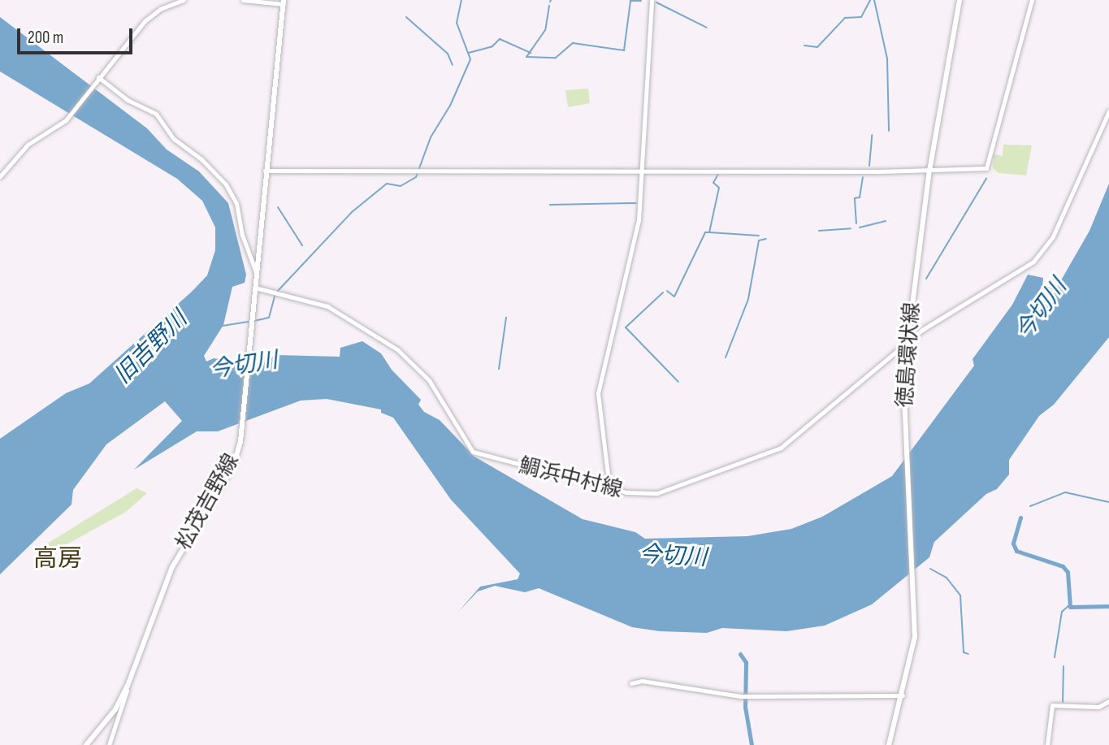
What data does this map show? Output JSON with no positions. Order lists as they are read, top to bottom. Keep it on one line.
{"streets":{"main road":["徳島環状線","松茂吉野線"],"street":["鯛浜中村線"]},"crossings":[["徳島環状線","鯛浜中村線"],["鯛浜中村線","松茂吉野線"]],"districts":["高房"],"water":["今切川","旧吉野川"],"scale_bar":"200 m"}
